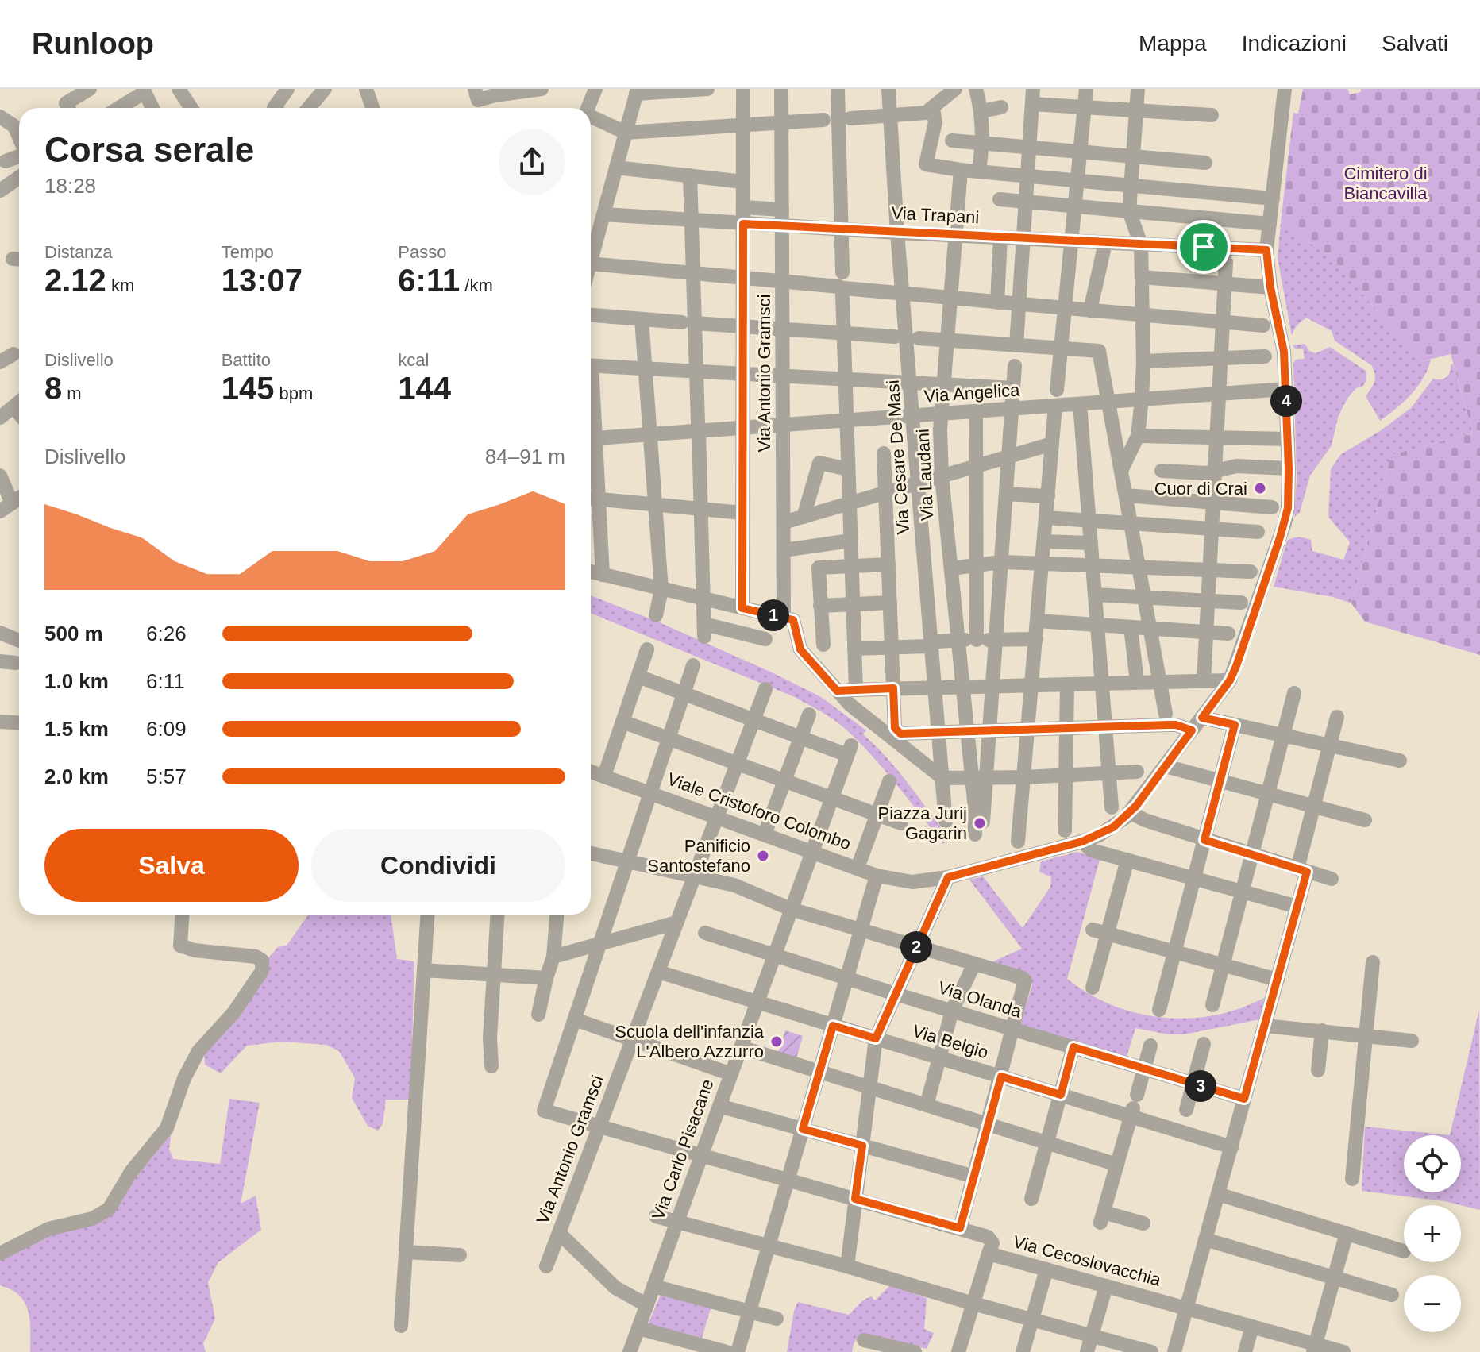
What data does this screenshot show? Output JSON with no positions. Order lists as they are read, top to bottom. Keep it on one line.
{"streets":{"street":["Via Trapani","Via Antonio Gramsci","Via Angelica","Via Cesare De Masi","Via Laudani","Viale Cristoforo Colombo","Via Olanda","Via Belgio","Via Carlo Pisacane","Via Cecoslovacchia"]},"crossings":[["Via Trapani","Via Antonio Gramsci"],["Via Trapani","Via Cesare De Masi"],["Via Trapani","Via Laudani"],["Via Trapani","Viale Cristoforo Colombo"],["Via Antonio Gramsci","Via Angelica"],["Via Antonio Gramsci","Viale Cristoforo Colombo"],["Via Antonio Gramsci","Via Belgio"],["Via Antonio Gramsci","Via Cecoslovacchia"],["Via Angelica","Via Cesare De Masi"],["Via Angelica","Via Laudani"],["Via Angelica","Viale Cristoforo Colombo"],["Viale Cristoforo Colombo","Via Carlo Pisacane"],["Via Olanda","Via Carlo Pisacane"],["Via Belgio","Via Carlo Pisacane"],["Via Carlo Pisacane","Via Cecoslovacchia"]],"parks":["Cimitero di Biancavilla"],"places":["Cuor di Crai","Piazza Jurij Gagarin","Panificio Santostefano","Scuola dell'infanzia L'Albero Azzurro"],"page":{"header":"Runloop","nav":["Mappa","Indicazioni","Salvati"],"heading":["Corsa serale","18:28"],"stats":[["Distanza","2.12 km"],["Tempo","13:07"],["Passo","6:11 /km"],["Dislivello","8 m"],["Battito","145 bpm"],["kcal","144"]],"pins":["4","1","2","3"],"chart":["Dislivello","84–91 m"],"list":[{"name":"500 m","note":"6:26"},{"name":"1.0 km","note":"6:11"},{"name":"1.5 km","note":"6:09"},{"name":"2.0 km","note":"5:57"}],"buttons":["Salva","Condividi"],"map_buttons":["+","−"]}}
